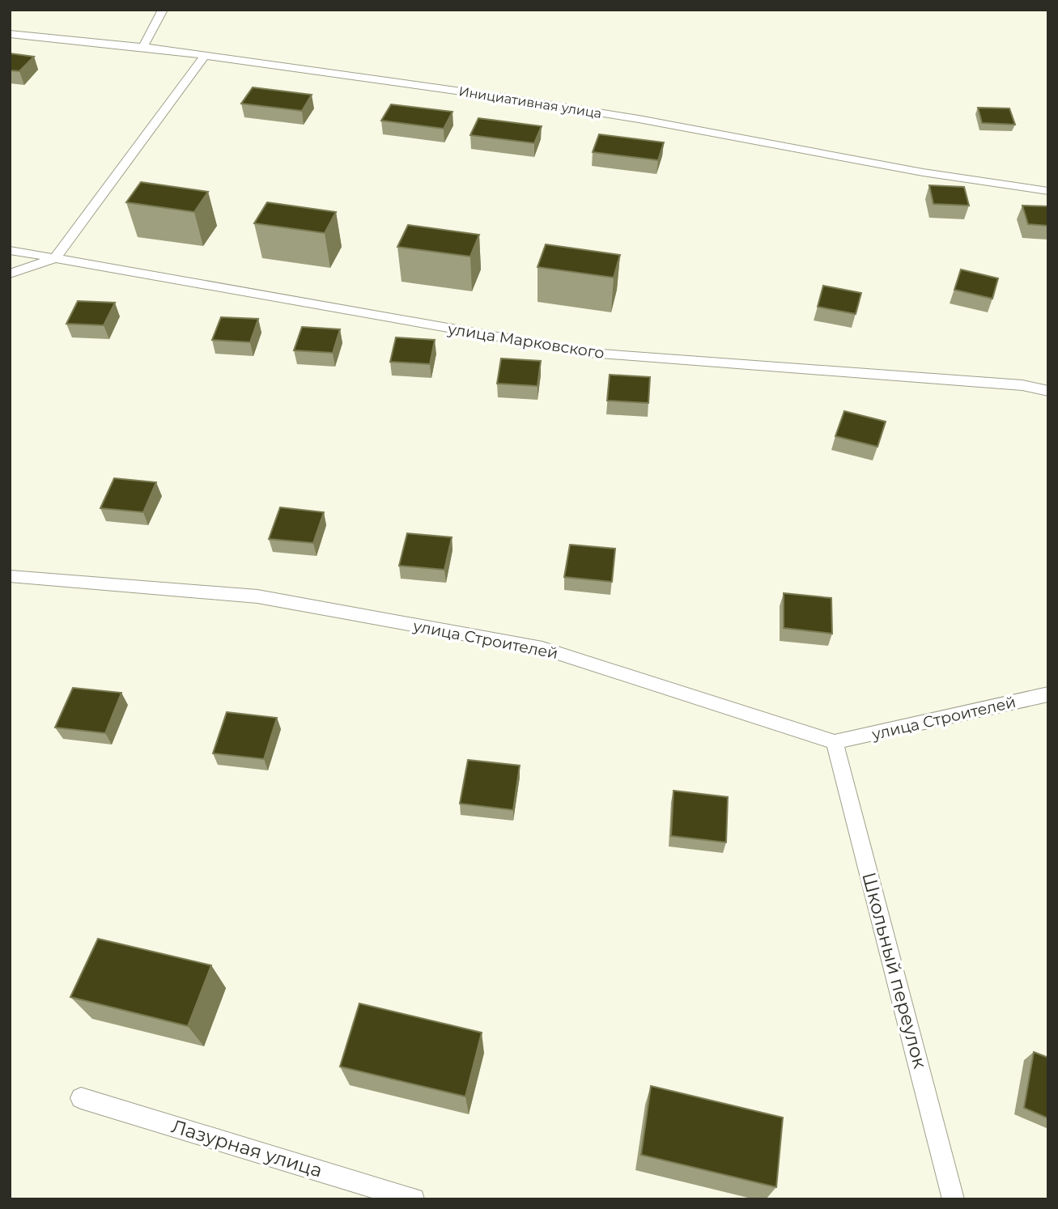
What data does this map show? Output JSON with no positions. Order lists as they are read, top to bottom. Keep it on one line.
{"streets":{"lane":["Инициативная улица","улица Марковского","улица Строителей","Школьный переулок","Лазурная улица"]},"crossings":[["улица Строителей","Школьный переулок"]]}
